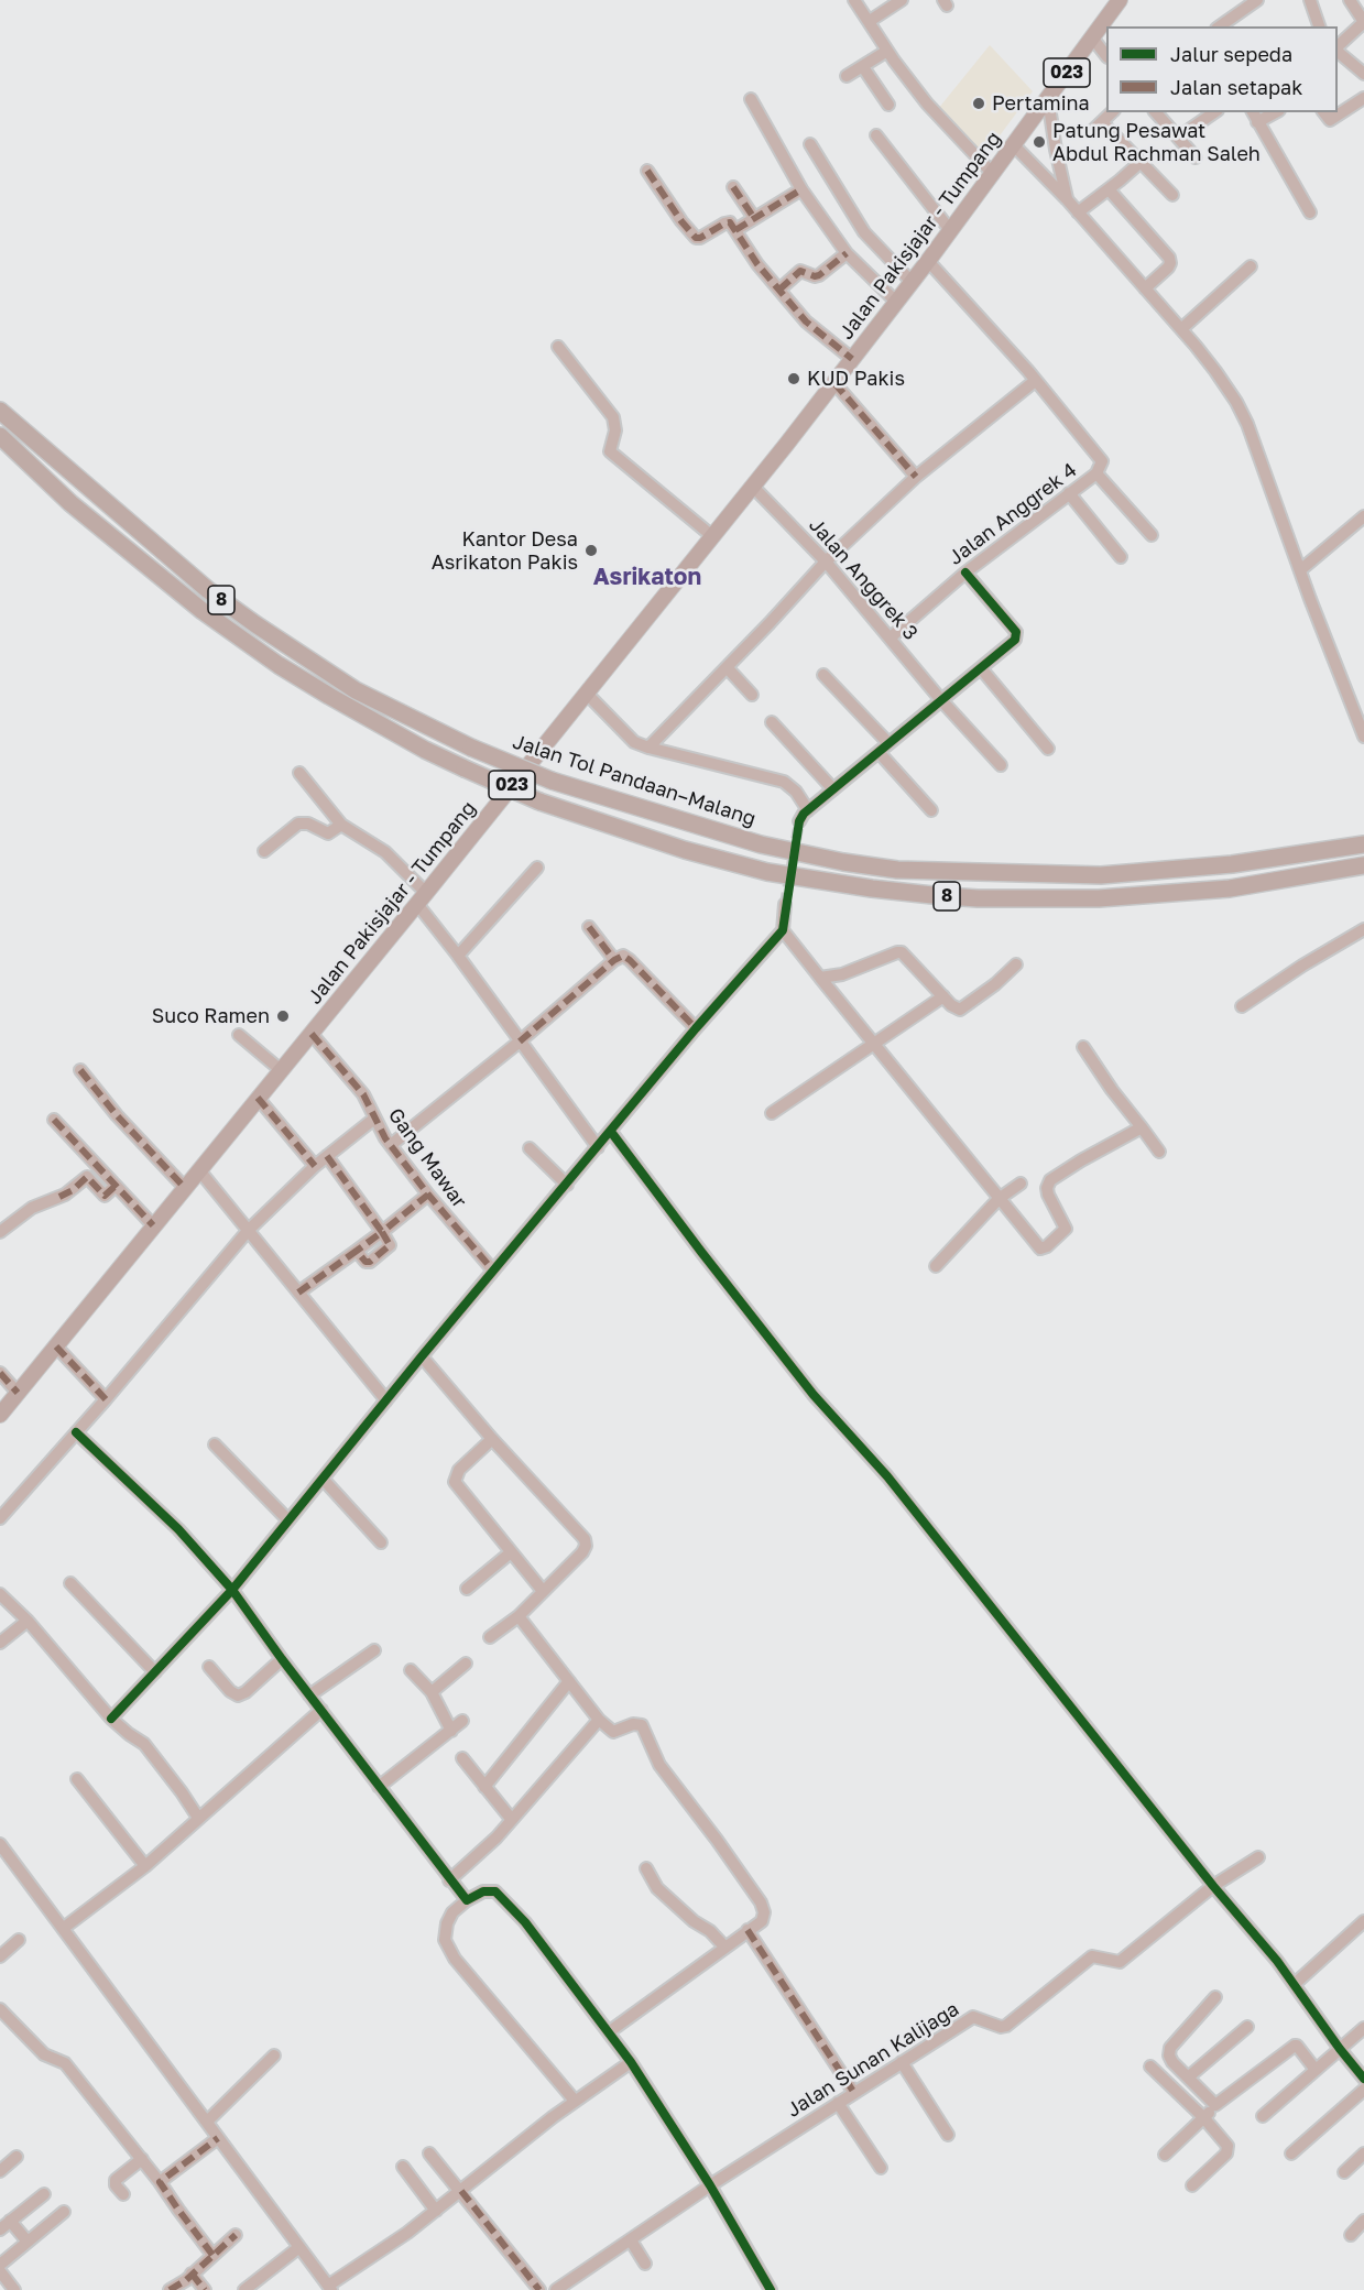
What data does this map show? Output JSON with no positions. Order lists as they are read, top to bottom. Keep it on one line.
{"streets":{"highway":["8","Jalan Tol Pandaan–Malang"],"main road":["023","Jalan Pakisjajar - Tumpang"],"street":["Jalan Anggrek 4","Jalan Anggrek 3","Gang Mawar","Jalan Sunan Kalijaga"]},"crossings":[["Jalan Pakisjajar - Tumpang","Jalan Anggrek 4"],["Jalan Pakisjajar - Tumpang","Jalan Anggrek 3"],["Jalan Pakisjajar - Tumpang","Gang Mawar"],["Jalan Anggrek 4","Jalan Anggrek 3"]],"districts":["Asrikaton"],"places":["Pertamina","Patung Pesawat Abdul Rachman Saleh","KUD Pakis","Kantor Desa Asrikaton Pakis","Suco Ramen"],"legend":["Jalur sepeda","Jalan setapak"]}
